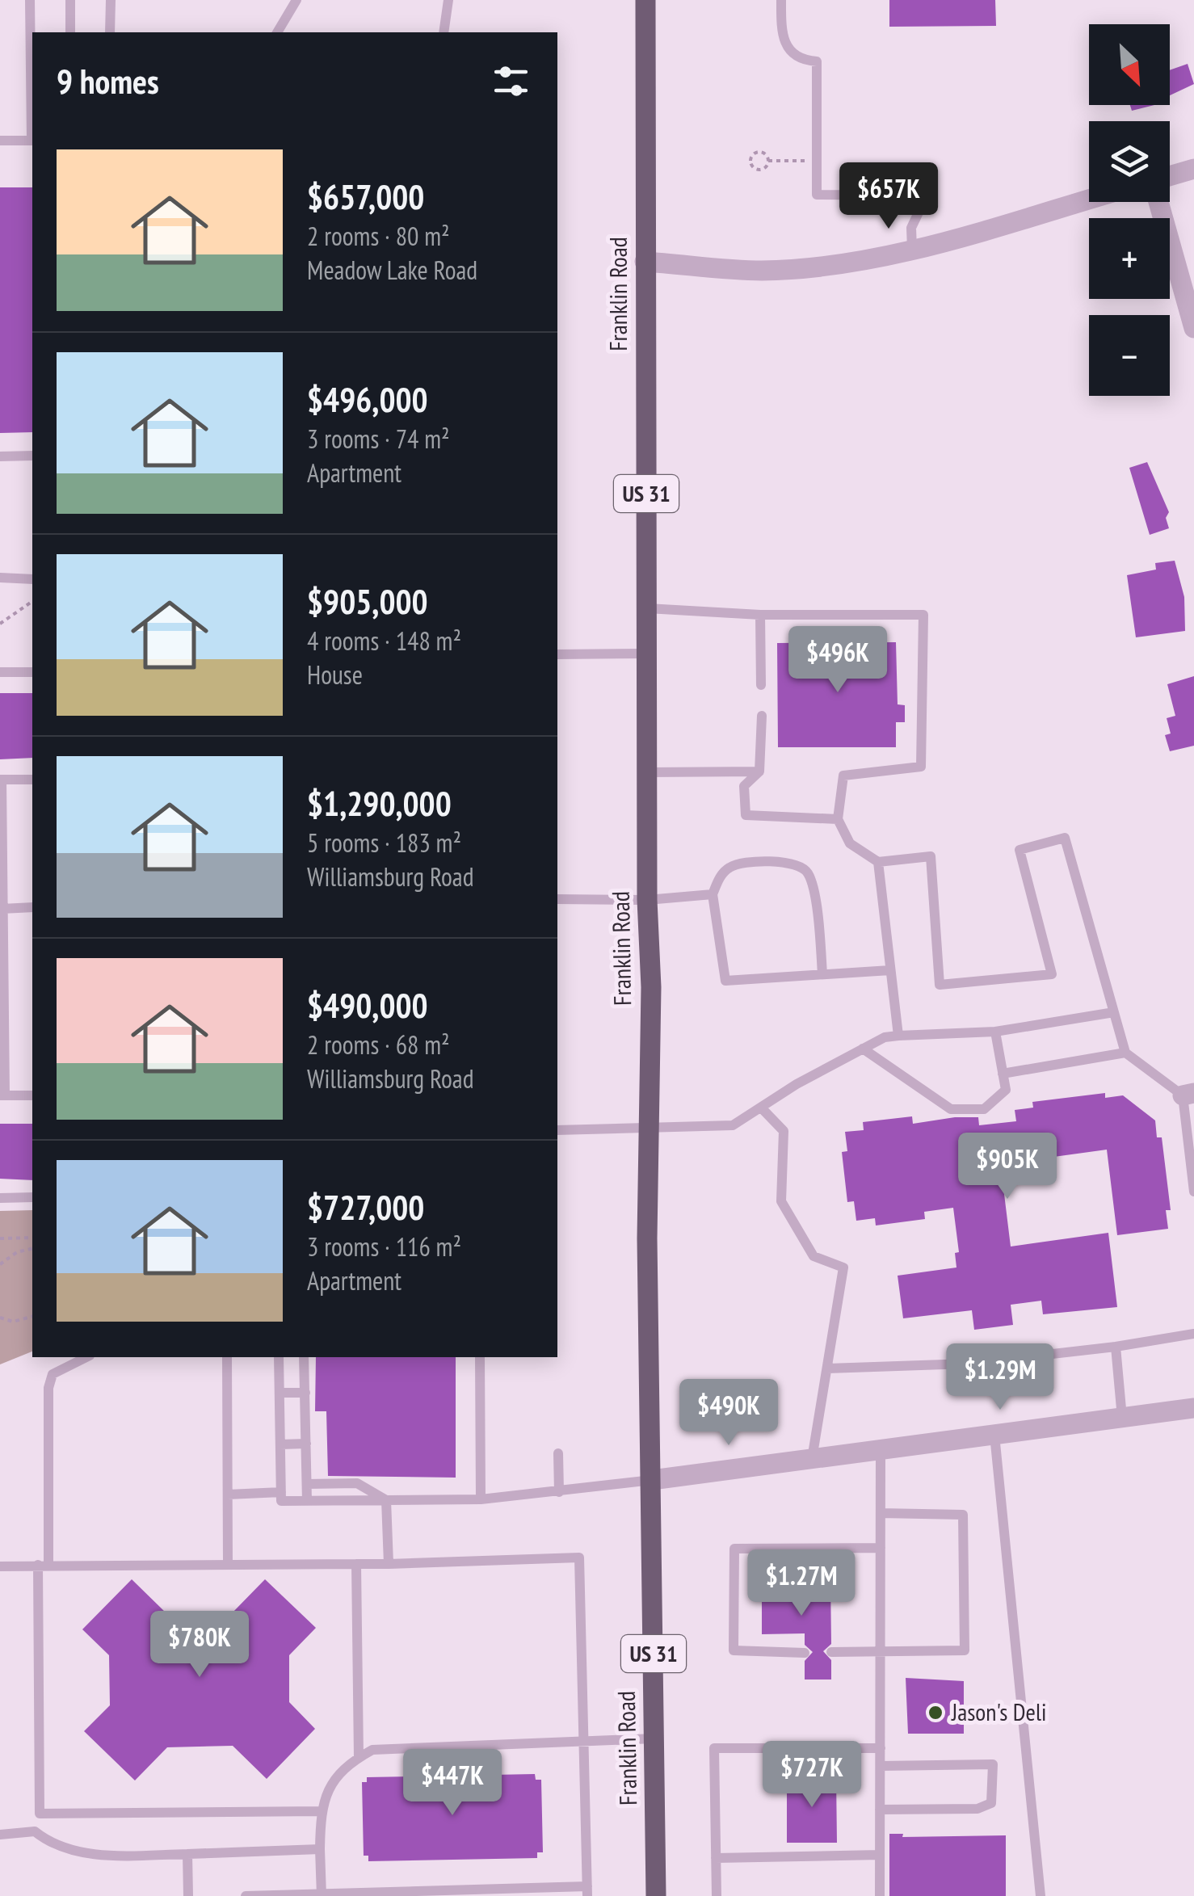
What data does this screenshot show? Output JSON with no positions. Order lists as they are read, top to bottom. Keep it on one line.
{"streets":{"main road":["Franklin Road","US 31"]},"places":["Jason's Deli"],"north":"bottom right","page":{"map_buttons":["+","−"],"heading":"9 homes","list":[{"name":"$657,000","note":"2 rooms · 80 m² · Meadow Lake Road"},{"name":"$496,000","note":"3 rooms · 74 m² · Apartment"},{"name":"$905,000","note":"4 rooms · 148 m² · House"},{"name":"$1,290,000","note":"5 rooms · 183 m² · Williamsburg Road"},{"name":"$490,000","note":"2 rooms · 68 m² · Williamsburg Road"},{"name":"$727,000","note":"3 rooms · 116 m² · Apartment"}],"price":["$657K","$496K","$905K","$1.29M","$490K","$1.27M","$780K","$727K","$447K"]}}
